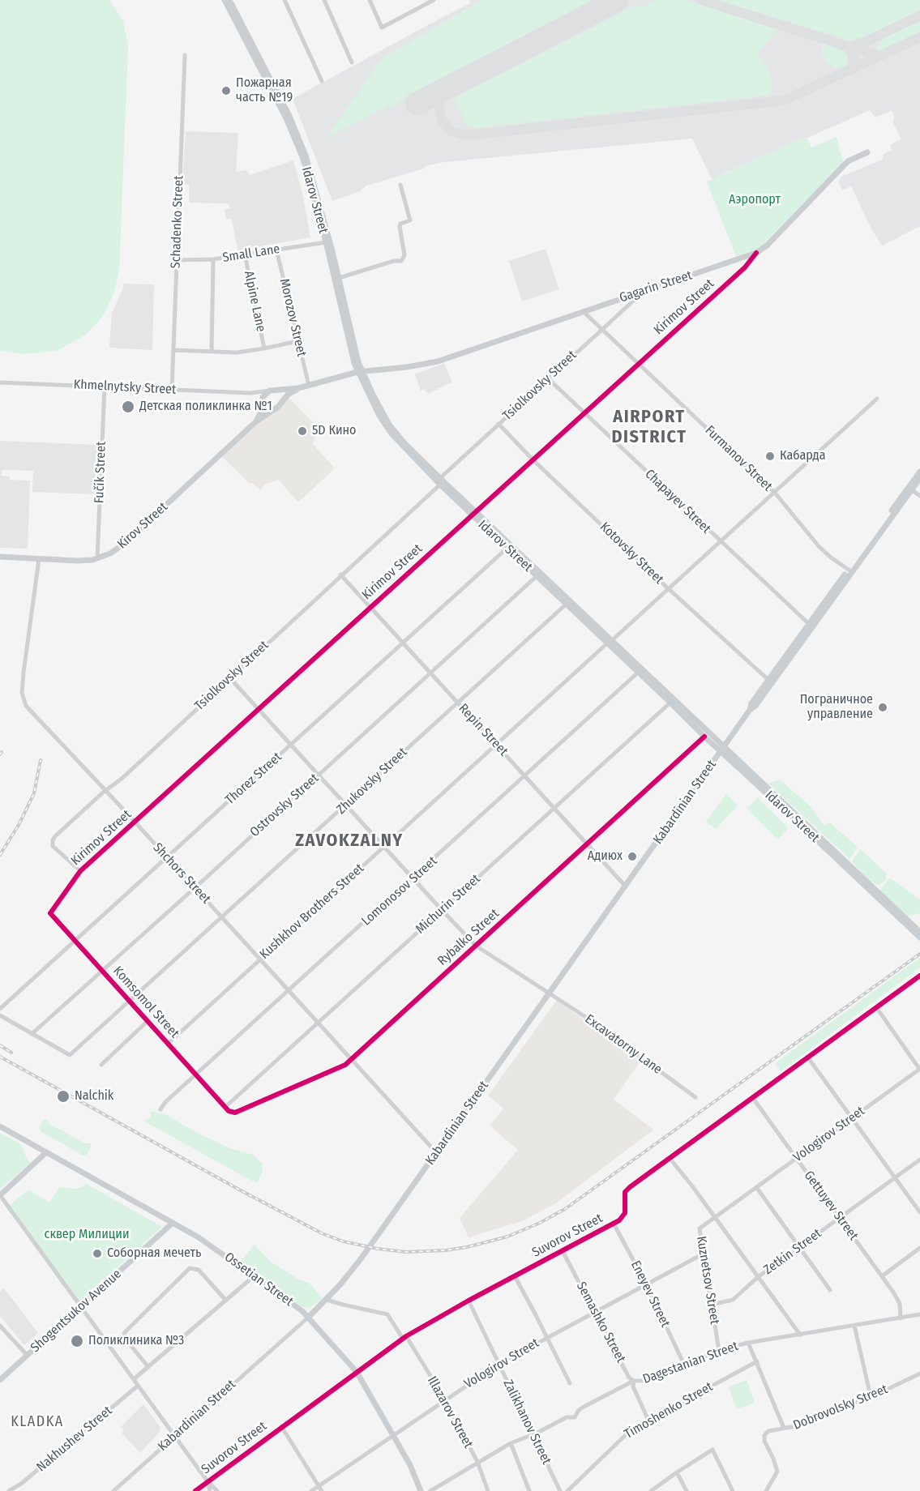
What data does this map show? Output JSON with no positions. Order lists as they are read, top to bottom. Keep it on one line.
{"streets":{"main road":["Idarov Street","Gagarin Street","Kirimov Street","Kirov Street","Kabardinian Street","Ossetian Street","Shogentsukov Avenue"],"street":["Schadenko Street","Small Lane","Alpine Lane","Morozov Street","Tsiolkovsky Street","Khmelnytsky Street","Furmanov Street","Fučík Street","Chapayev Street","Kotovsky Street","Repin Street","Thorez Street","Zhukovsky Street","Ostrovsky Street","Shchors Street","Lomonosov Street","Michurin Street","Kushkhov Brothers Street","Rybalko Street","Komsomol Street","Excavatorny Lane","Vologirov Street","Gettuyev Street","Suvorov Street","Zetkin Street","Kuznetsov Street","Eneyev Street","Semashko Street","Dagestanian Street","Dobrovolsky Street","Timoshenko Street","Illazarov Street","Zalikhanov Street","Nakhushev Street"]},"crossings":[["Idarov Street","Small Lane"],["Idarov Street","Gagarin Street"],["Idarov Street","Kirimov Street"],["Idarov Street","Tsiolkovsky Street"],["Idarov Street","Thorez Street"],["Idarov Street","Zhukovsky Street"],["Idarov Street","Kabardinian Street"],["Idarov Street","Ostrovsky Street"],["Idarov Street","Lomonosov Street"],["Idarov Street","Michurin Street"],["Idarov Street","Kushkhov Brothers Street"],["Idarov Street","Rybalko Street"],["Schadenko Street","Small Lane"],["Schadenko Street","Khmelnytsky Street"],["Small Lane","Alpine Lane"],["Small Lane","Morozov Street"],["Gagarin Street","Kirimov Street"],["Gagarin Street","Tsiolkovsky Street"],["Gagarin Street","Furmanov Street"],["Kirimov Street","Furmanov Street"],["Kirimov Street","Chapayev Street"],["Kirimov Street","Kotovsky Street"],["Kirimov Street","Repin Street"],["Kirimov Street","Shchors Street"],["Kirimov Street","Komsomol Street"],["Kirimov Street","Excavatorny Lane"],["Tsiolkovsky Street","Furmanov Street"],["Tsiolkovsky Street","Chapayev Street"],["Tsiolkovsky Street","Kotovsky Street"],["Tsiolkovsky Street","Repin Street"],["Tsiolkovsky Street","Shchors Street"],["Tsiolkovsky Street","Excavatorny Lane"],["Khmelnytsky Street","Fučík Street"],["Khmelnytsky Street","Kirov Street"],["Furmanov Street","Kabardinian Street"],["Furmanov Street","Kushkhov Brothers Street"],["Fučík Street","Kirov Street"],["Chapayev Street","Kabardinian Street"],["Chapayev Street","Kushkhov Brothers Street"],["Kirov Street","Shchors Street"],["Kotovsky Street","Kabardinian Street"],["Kotovsky Street","Kushkhov Brothers Street"],["Repin Street","Thorez Street"],["Repin Street","Zhukovsky Street"],["Repin Street","Kabardinian Street"],["Repin Street","Ostrovsky Street"],["Repin Street","Lomonosov Street"],["Repin Street","Michurin Street"],["Repin Street","Kushkhov Brothers Street"],["Repin Street","Rybalko Street"],["Thorez Street","Shchors Street"],["Thorez Street","Komsomol Street"],["Thorez Street","Excavatorny Lane"],["Zhukovsky Street","Ostrovsky Street"],["Zhukovsky Street","Shchors Street"],["Zhukovsky Street","Komsomol Street"],["Zhukovsky Street","Excavatorny Lane"],["Kabardinian Street","Shchors Street"],["Kabardinian Street","Excavatorny Lane"],["Kabardinian Street","Ossetian Street"],["Kabardinian Street","Illazarov Street"],["Ostrovsky Street","Shchors Street"],["Ostrovsky Street","Komsomol Street"],["Ostrovsky Street","Excavatorny Lane"],["Shchors Street","Lomonosov Street"],["Shchors Street","Michurin Street"],["Shchors Street","Kushkhov Brothers Street"],["Shchors Street","Rybalko Street"],["Lomonosov Street","Komsomol Street"],["Lomonosov Street","Excavatorny Lane"],["Michurin Street","Rybalko Street"],["Michurin Street","Komsomol Street"],["Michurin Street","Excavatorny Lane"],["Kushkhov Brothers Street","Komsomol Street"],["Kushkhov Brothers Street","Excavatorny Lane"],["Rybalko Street","Komsomol Street"],["Rybalko Street","Excavatorny Lane"],["Vologirov Street","Gettuyev Street"],["Vologirov Street","Ossetian Street"],["Vologirov Street","Kuznetsov Street"],["Vologirov Street","Eneyev Street"],["Vologirov Street","Semashko Street"],["Vologirov Street","Illazarov Street"],["Vologirov Street","Zalikhanov Street"],["Gettuyev Street","Suvorov Street"],["Gettuyev Street","Zetkin Street"],["Gettuyev Street","Dagestanian Street"],["Suvorov Street","Ossetian Street"],["Suvorov Street","Eneyev Street"],["Suvorov Street","Semashko Street"],["Suvorov Street","Illazarov Street"],["Suvorov Street","Zalikhanov Street"],["Zetkin Street","Kuznetsov Street"],["Ossetian Street","Shogentsukov Avenue"],["Kuznetsov Street","Dagestanian Street"],["Eneyev Street","Dagestanian Street"],["Semashko Street","Dagestanian Street"],["Semashko Street","Timoshenko Street"],["Dagestanian Street","Illazarov Street"],["Dagestanian Street","Zalikhanov Street"]],"districts":["AIRPORT DISTRICT","ZAVOKZALNY","KLADKA"],"parks":["Аэропорт","сквер Милиции"],"places":["Пожарная часть №19","Детская поликлинка №1","5D Кино","Кабарда","Пограничное управление","Адиюх","Nalchik","Соборная мечеть","Поликлиника №3"]}
